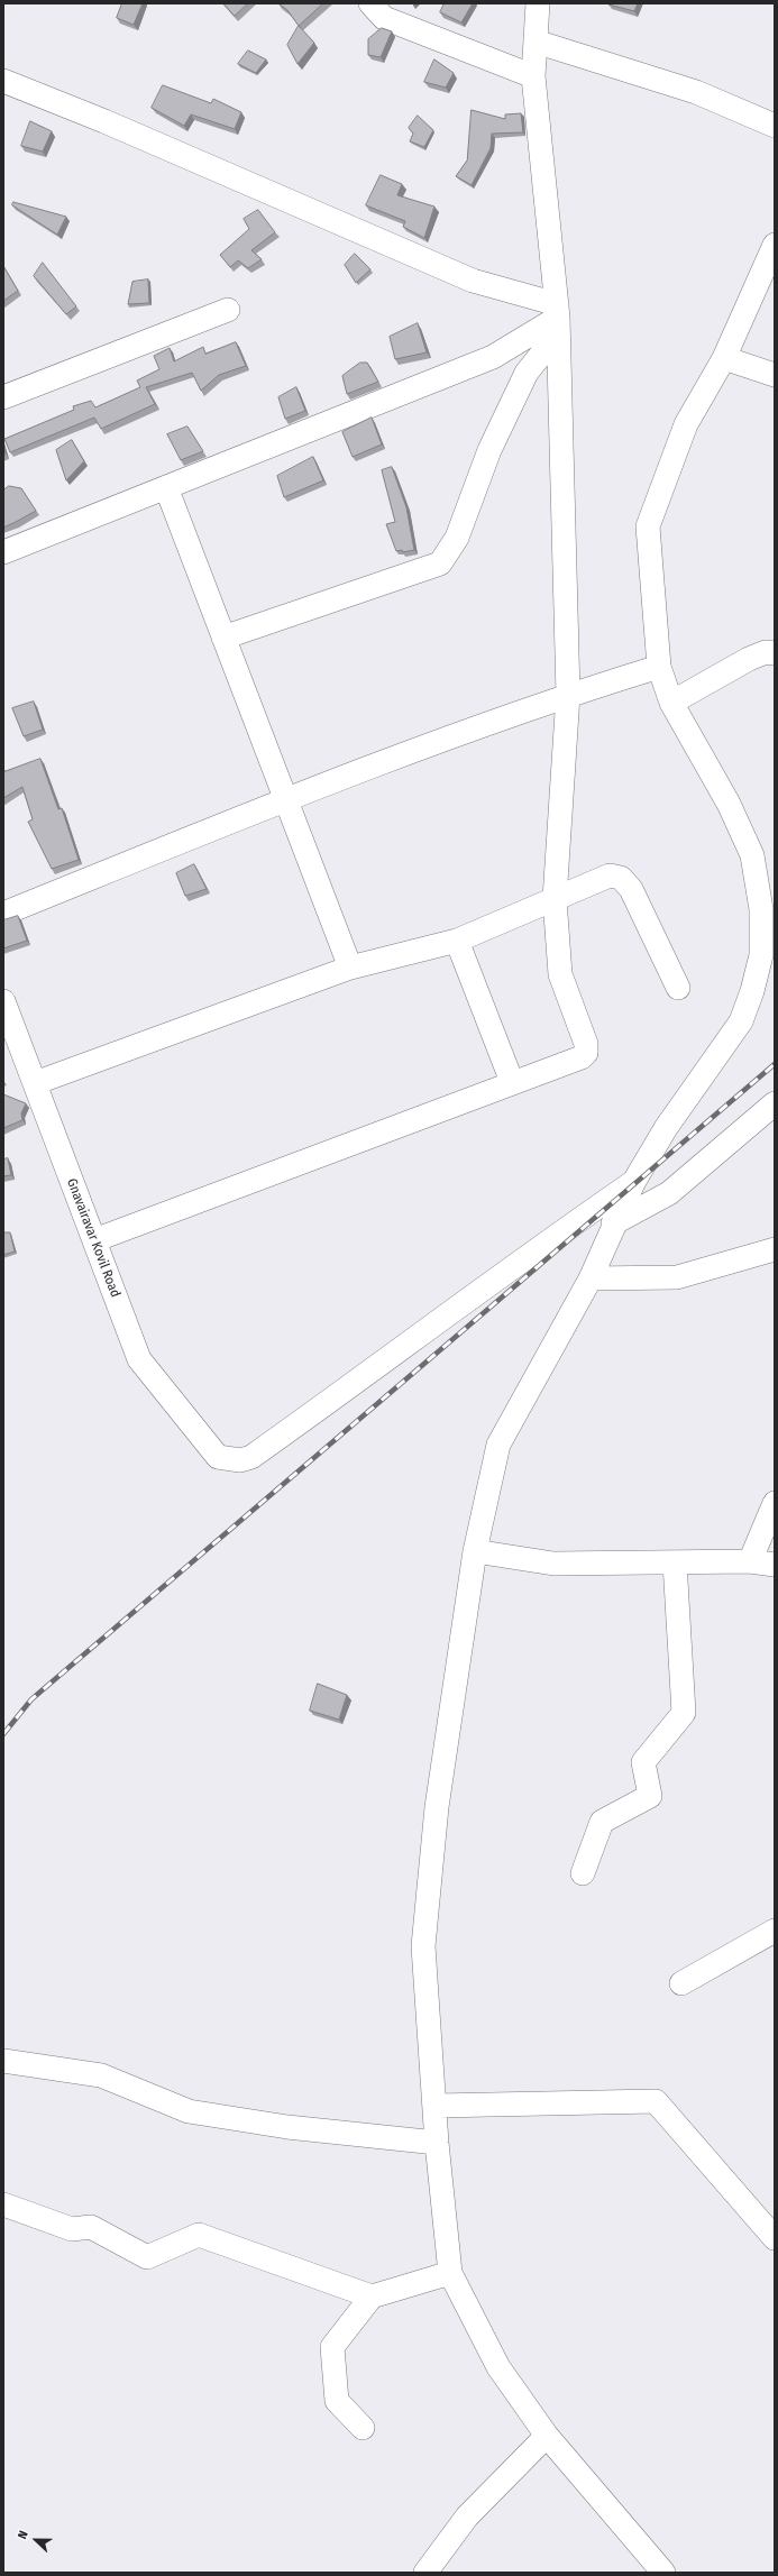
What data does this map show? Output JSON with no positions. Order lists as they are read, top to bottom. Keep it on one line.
{"streets":{"street":["Gnavairavar Kovil Road"]},"north":"left"}
